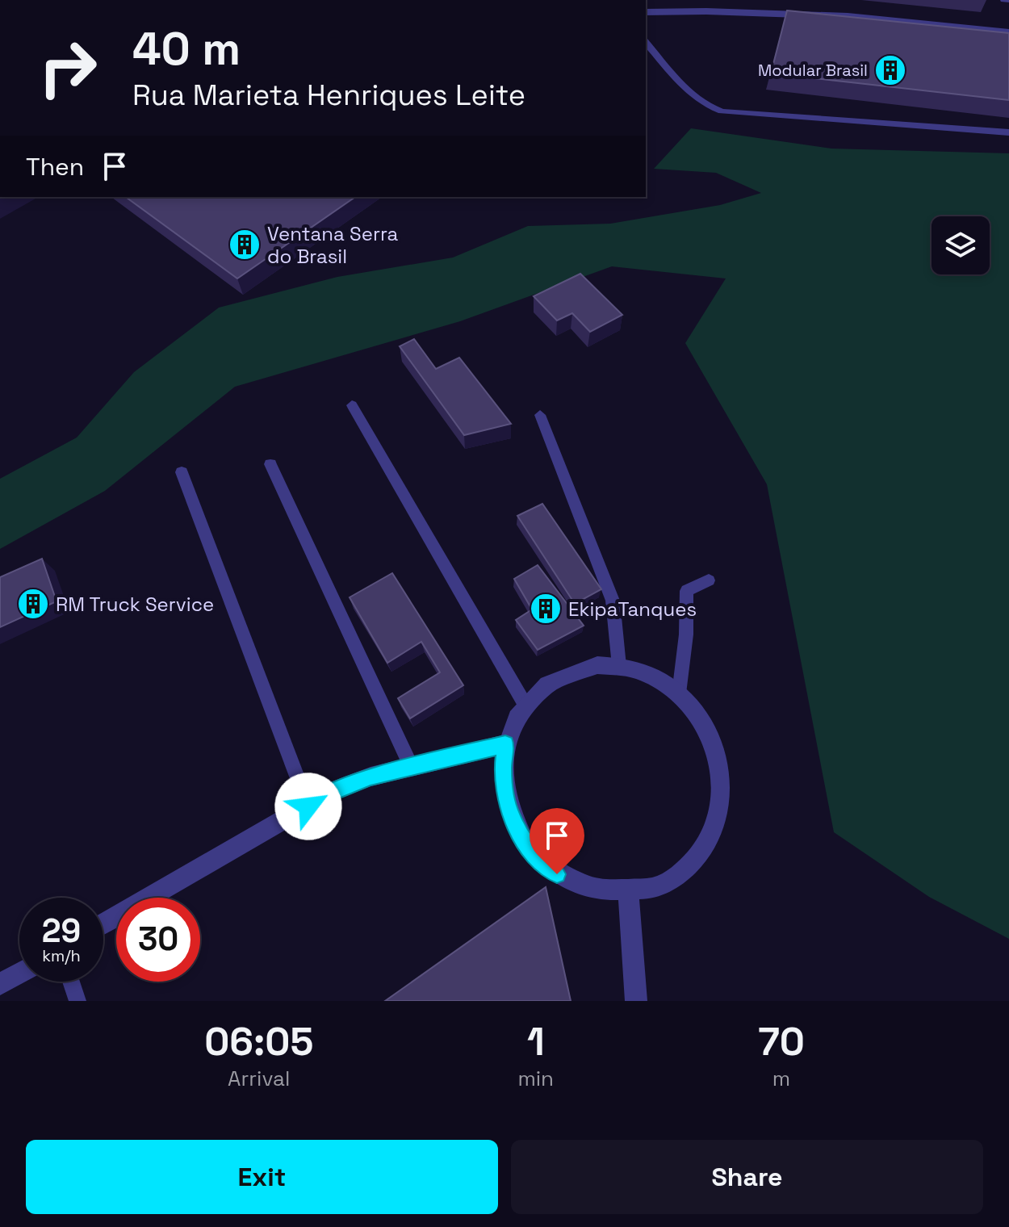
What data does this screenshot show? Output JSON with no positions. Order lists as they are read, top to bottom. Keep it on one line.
{"places":{"building":["Modular Brasil","Ventana Serra do Brasil","RM Truck Service","EkipaTanques"]},"page":{"turn":["40 m","Rua Marieta Henriques Leite"],"then":"Then","speed":"29 km/h","limit":"30","eta":["06:05","Arrival","1","min","70","m"],"buttons":["Exit","Share"]}}
